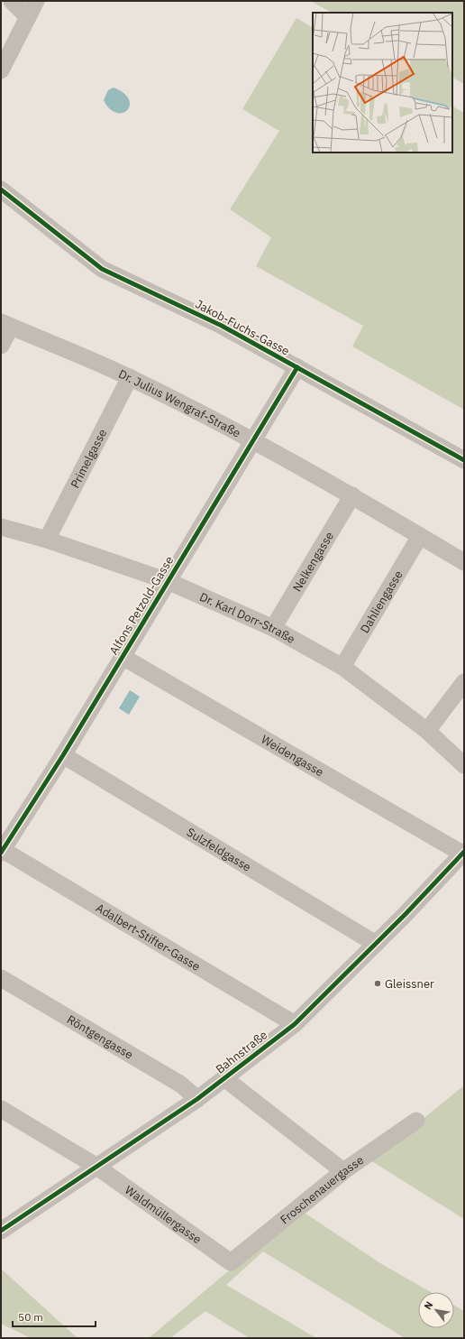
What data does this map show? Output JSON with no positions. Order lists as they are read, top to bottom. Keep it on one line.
{"streets":{"street":["Jakob-Fuchs-Gasse","Dr. Julius Wengraf-Straße","Primelgasse","Nelkengasse","Dahliengasse","Alfons Petzold-Gasse","Dr. Karl Dorr-Straße","Weidengasse","Sulzfeldgasse","Adalbert-Stifter-Gasse","Röntgengasse","Bahnstraße","Froschenauergasse","Waldmüllergasse"]},"crossings":[["Jakob-Fuchs-Gasse","Alfons Petzold-Gasse"],["Dr. Julius Wengraf-Straße","Primelgasse"],["Dr. Julius Wengraf-Straße","Nelkengasse"],["Dr. Julius Wengraf-Straße","Dahliengasse"],["Dr. Julius Wengraf-Straße","Alfons Petzold-Gasse"],["Primelgasse","Dr. Karl Dorr-Straße"],["Nelkengasse","Dr. Karl Dorr-Straße"],["Dahliengasse","Dr. Karl Dorr-Straße"],["Alfons Petzold-Gasse","Dr. Karl Dorr-Straße"],["Alfons Petzold-Gasse","Weidengasse"],["Alfons Petzold-Gasse","Sulzfeldgasse"],["Alfons Petzold-Gasse","Adalbert-Stifter-Gasse"],["Weidengasse","Bahnstraße"],["Sulzfeldgasse","Bahnstraße"],["Adalbert-Stifter-Gasse","Bahnstraße"],["Röntgengasse","Bahnstraße"],["Bahnstraße","Waldmüllergasse"],["Froschenauergasse","Waldmüllergasse"]],"places":["Gleissner"],"scale_bar":"50 m","north":"top left"}
